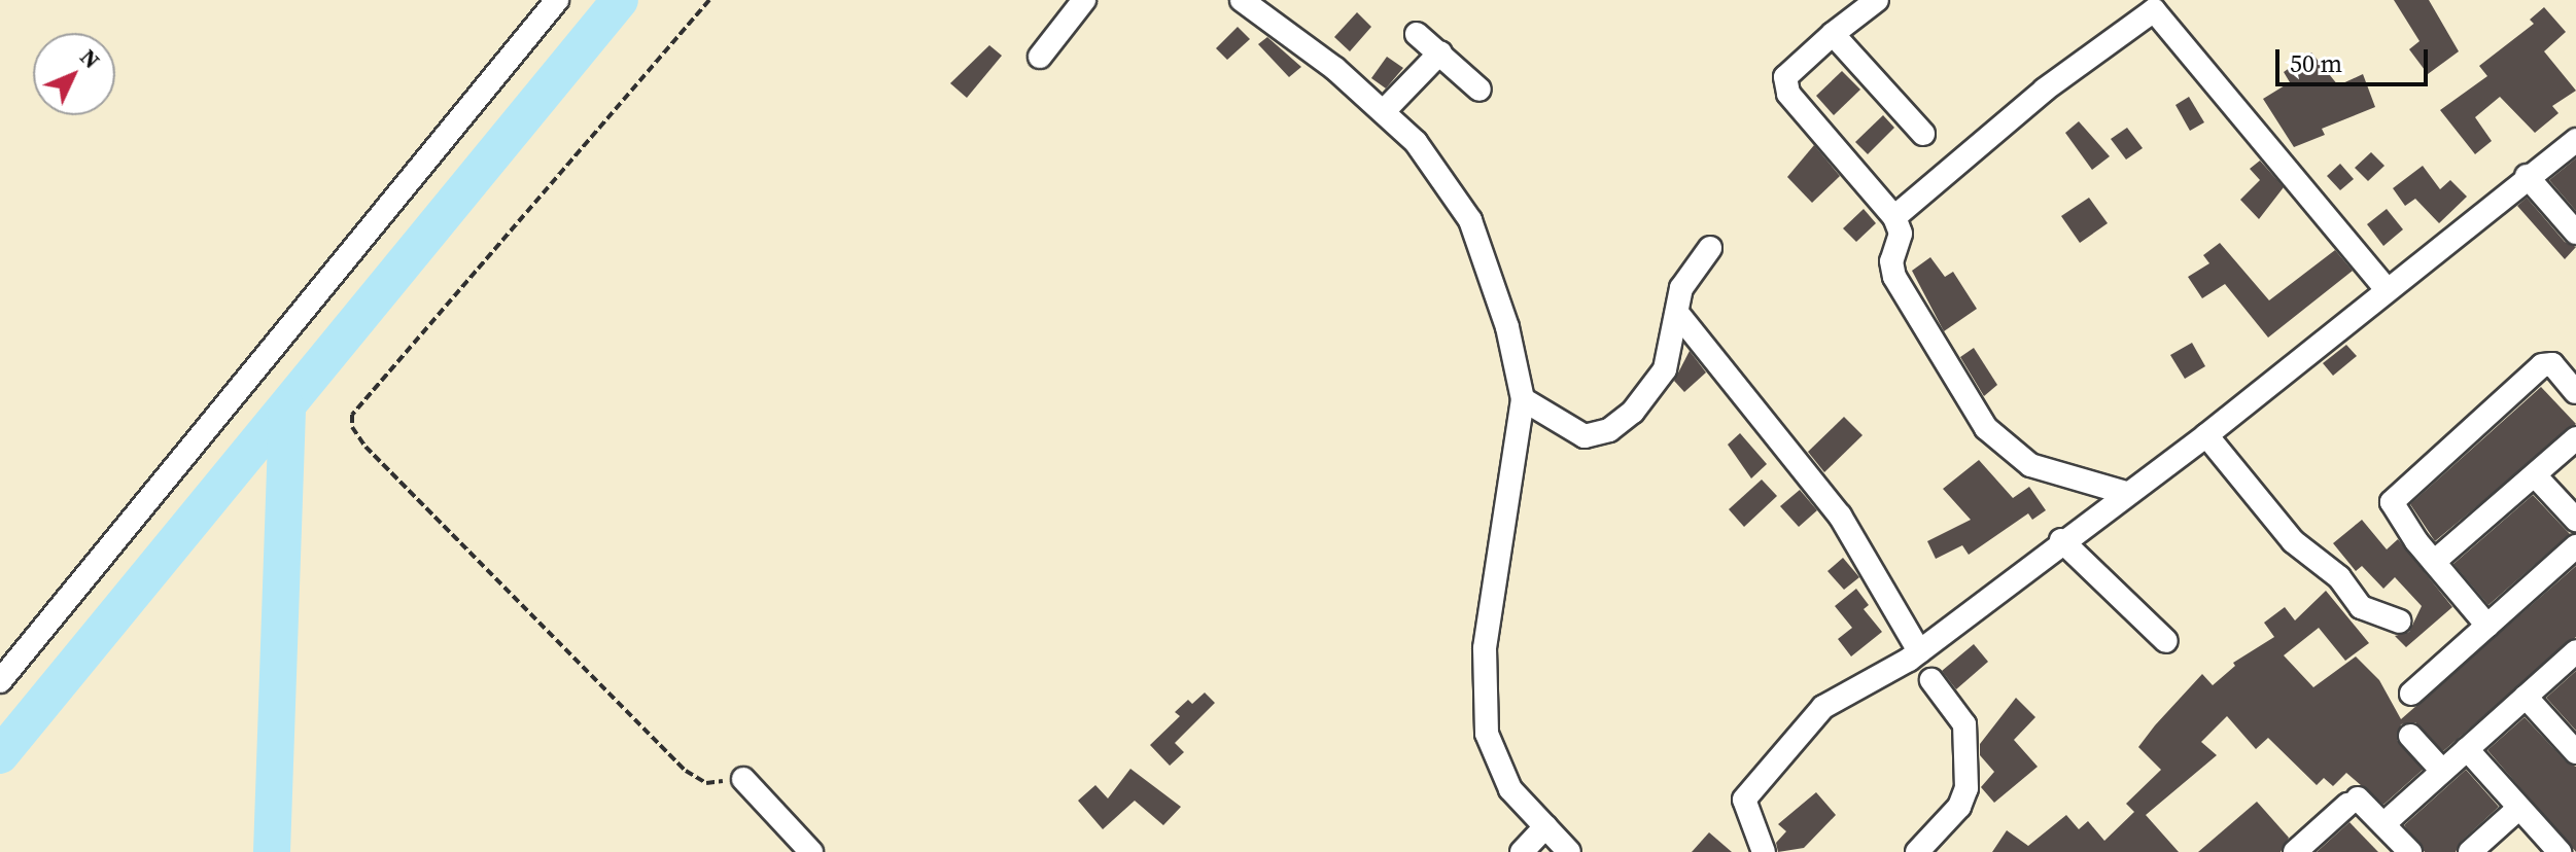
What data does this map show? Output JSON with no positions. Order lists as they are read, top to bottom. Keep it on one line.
{"scale_bar":"50 m","north":"top right"}
